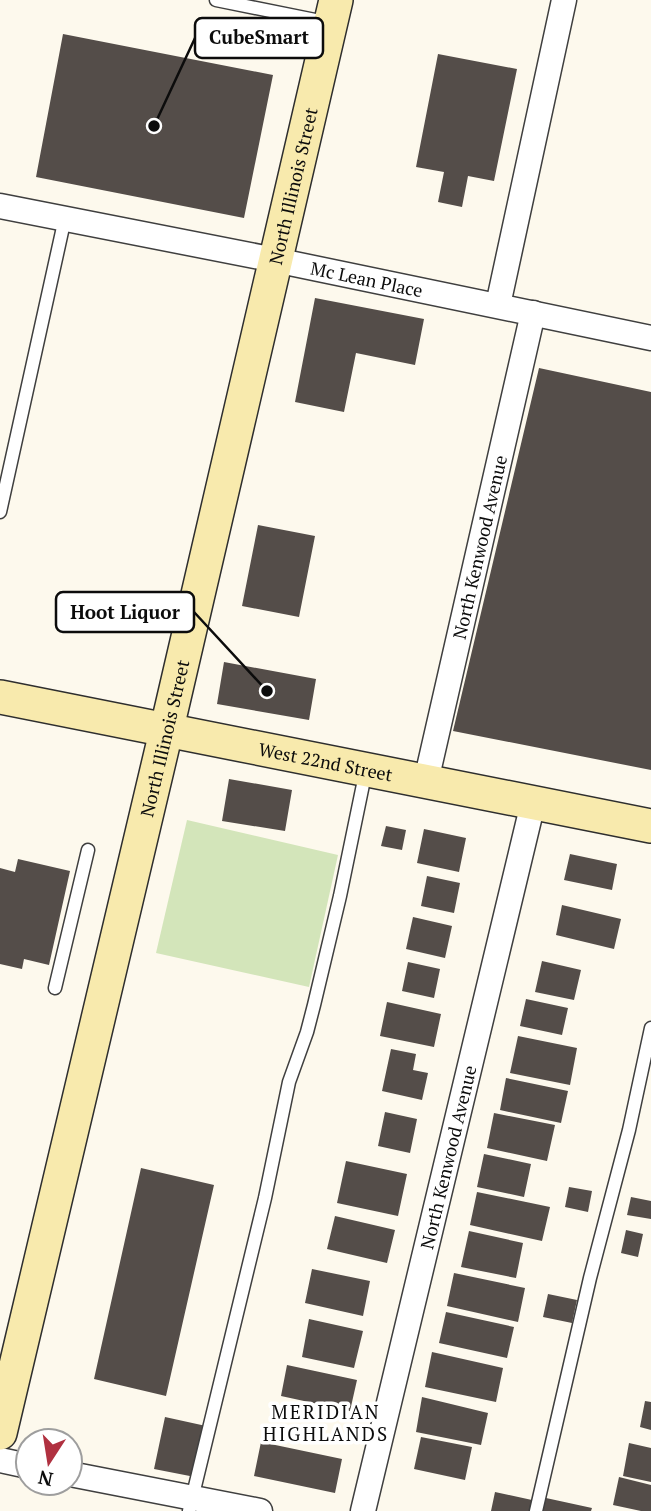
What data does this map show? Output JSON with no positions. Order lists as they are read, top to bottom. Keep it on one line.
{"streets":{"main road":["North Illinois Street","West 22nd Street"],"street":["Mc Lean Place","North Kenwood Avenue"]},"crossings":[["North Illinois Street","Mc Lean Place"],["North Illinois Street","West 22nd Street"],["Mc Lean Place","North Kenwood Avenue"],["North Kenwood Avenue","West 22nd Street"]],"districts":["MERIDIAN HIGHLANDS"],"places":["CubeSmart","Hoot Liquor"],"north":"bottom"}
